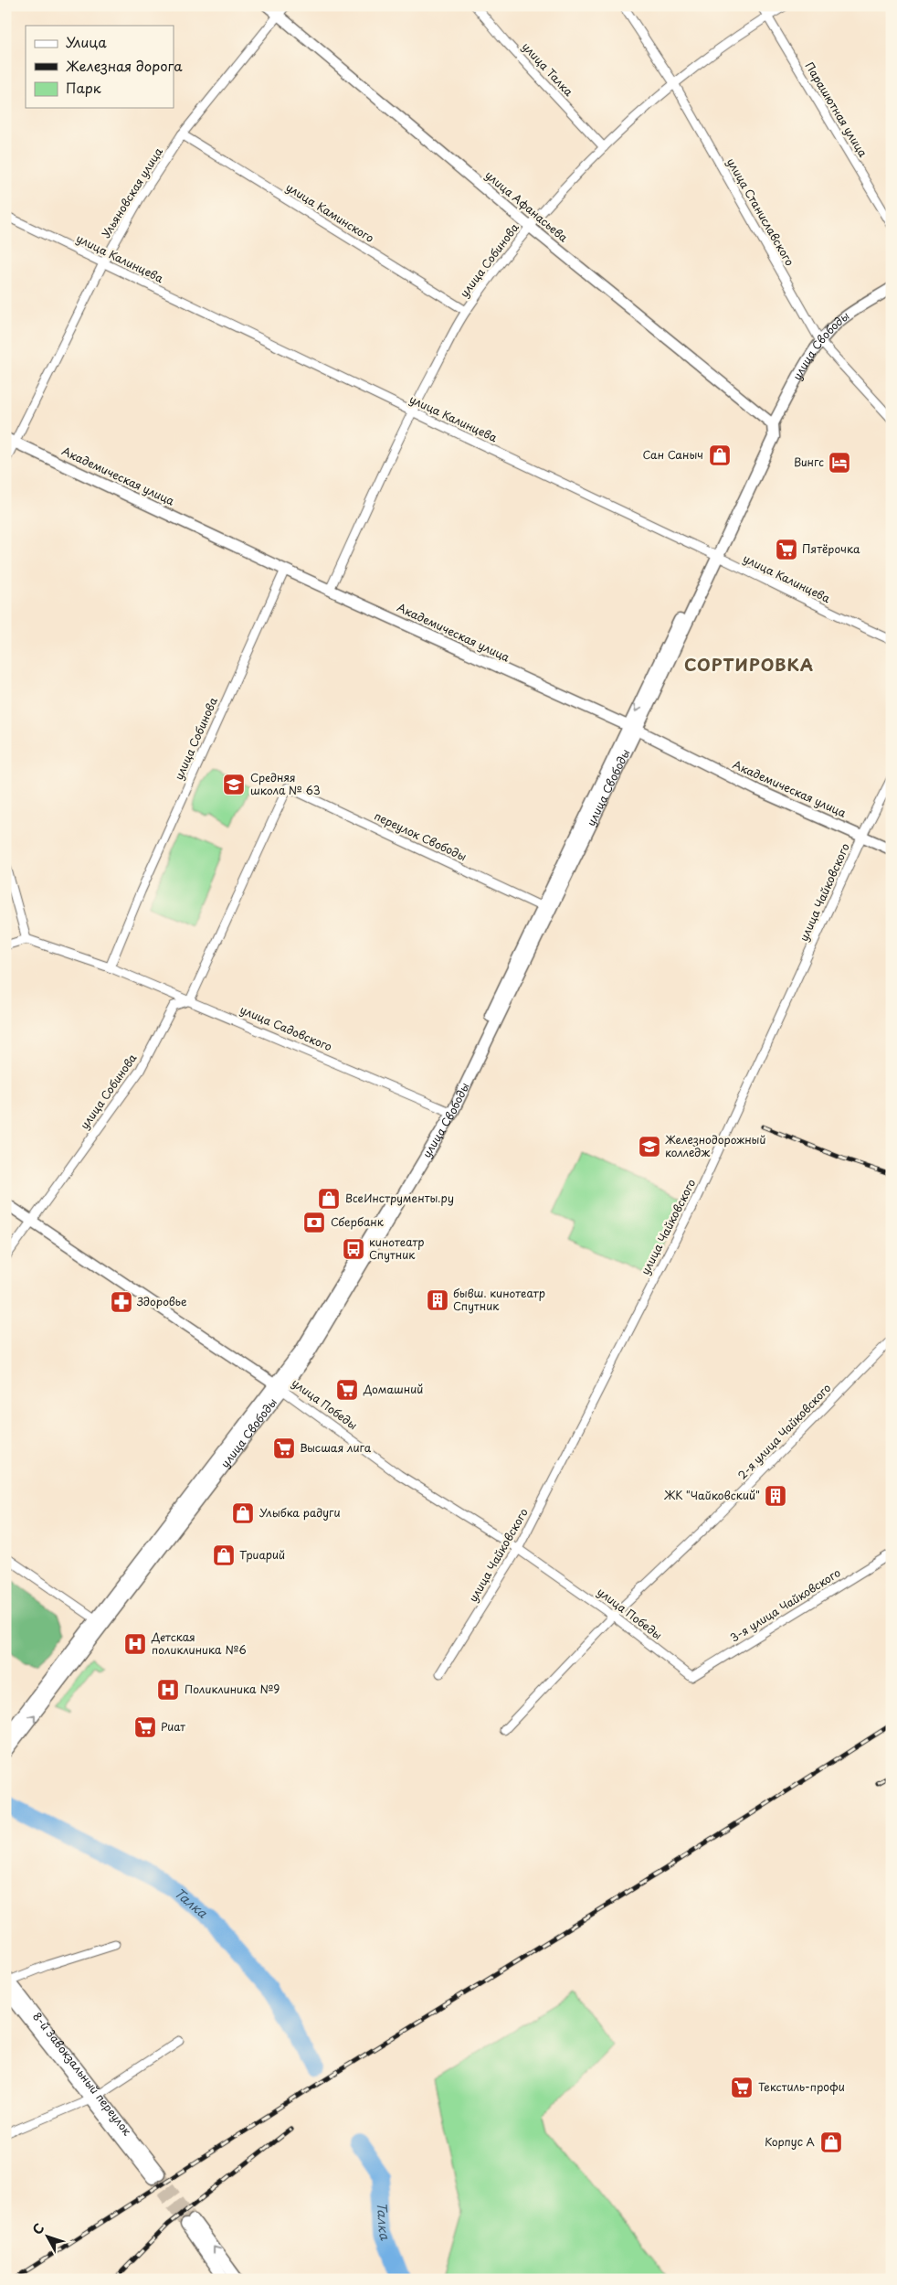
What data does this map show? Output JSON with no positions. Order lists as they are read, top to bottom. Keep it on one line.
{"streets":{"main road":["улица Свободы","8-й Завокзальный переулок"],"street":["улица Талка","Парашютная улица","Ульяновская улица","улица Афанасьева","улица Станиславского","улица Каминского","улица Калинцева","улица Собинова","Академическая улица","переулок Свободы","улица Чайковского","улица Садовского","улица Победы","2-я улица Чайковского","3-я улица Чайковского"]},"crossings":[["улица Талка","улица Собинова"],["Парашютная улица","улица Собинова"],["Ульяновская улица","улица Афанасьева"],["Ульяновская улица","улица Каминского"],["Ульяновская улица","улица Калинцева"],["Ульяновская улица","Академическая улица"],["улица Афанасьева","улица Собинова"],["улица Афанасьева","улица Свободы"],["улица Станиславского","улица Собинова"],["улица Станиславского","улица Свободы"],["улица Каминского","улица Собинова"],["улица Калинцева","улица Собинова"],["улица Калинцева","улица Свободы"],["улица Собинова","Академическая улица"],["улица Собинова","переулок Свободы"],["улица Собинова","улица Садовского"],["улица Собинова","улица Победы"],["улица Свободы","Академическая улица"],["улица Свободы","переулок Свободы"],["улица Свободы","улица Садовского"],["улица Свободы","улица Победы"],["Академическая улица","улица Чайковского"],["переулок Свободы","улица Садовского"],["улица Чайковского","улица Победы"],["улица Победы","2-я улица Чайковского"],["улица Победы","3-я улица Чайковского"]],"districts":["СОРТИРОВКА"],"water":["Талка"],"places":{"shop":["Сан Саныч","ВсеИнструменты.ру","Улыбка радуги","Триарий","Корпус А"],"hotel":["Вингс"],"supermarket":["Пятёрочка","Домашний","Высшая лига","Риат","Текстиль-профи"],"school or university":["Средняя школа № 63","Железнодорожный колледж"],"bank":["Сбербанк"],"bus stop":["кинотеатр Спутник"],"building":["бывш. кинотеатр Спутник","ЖК \"Чайковский\""],"pharmacy":["Здоровье"],"hospital":["Детская поликлиника №6","Поликлиника №9"]},"legend":["Улица","Железная дорога","Парк"],"north":"top left"}
